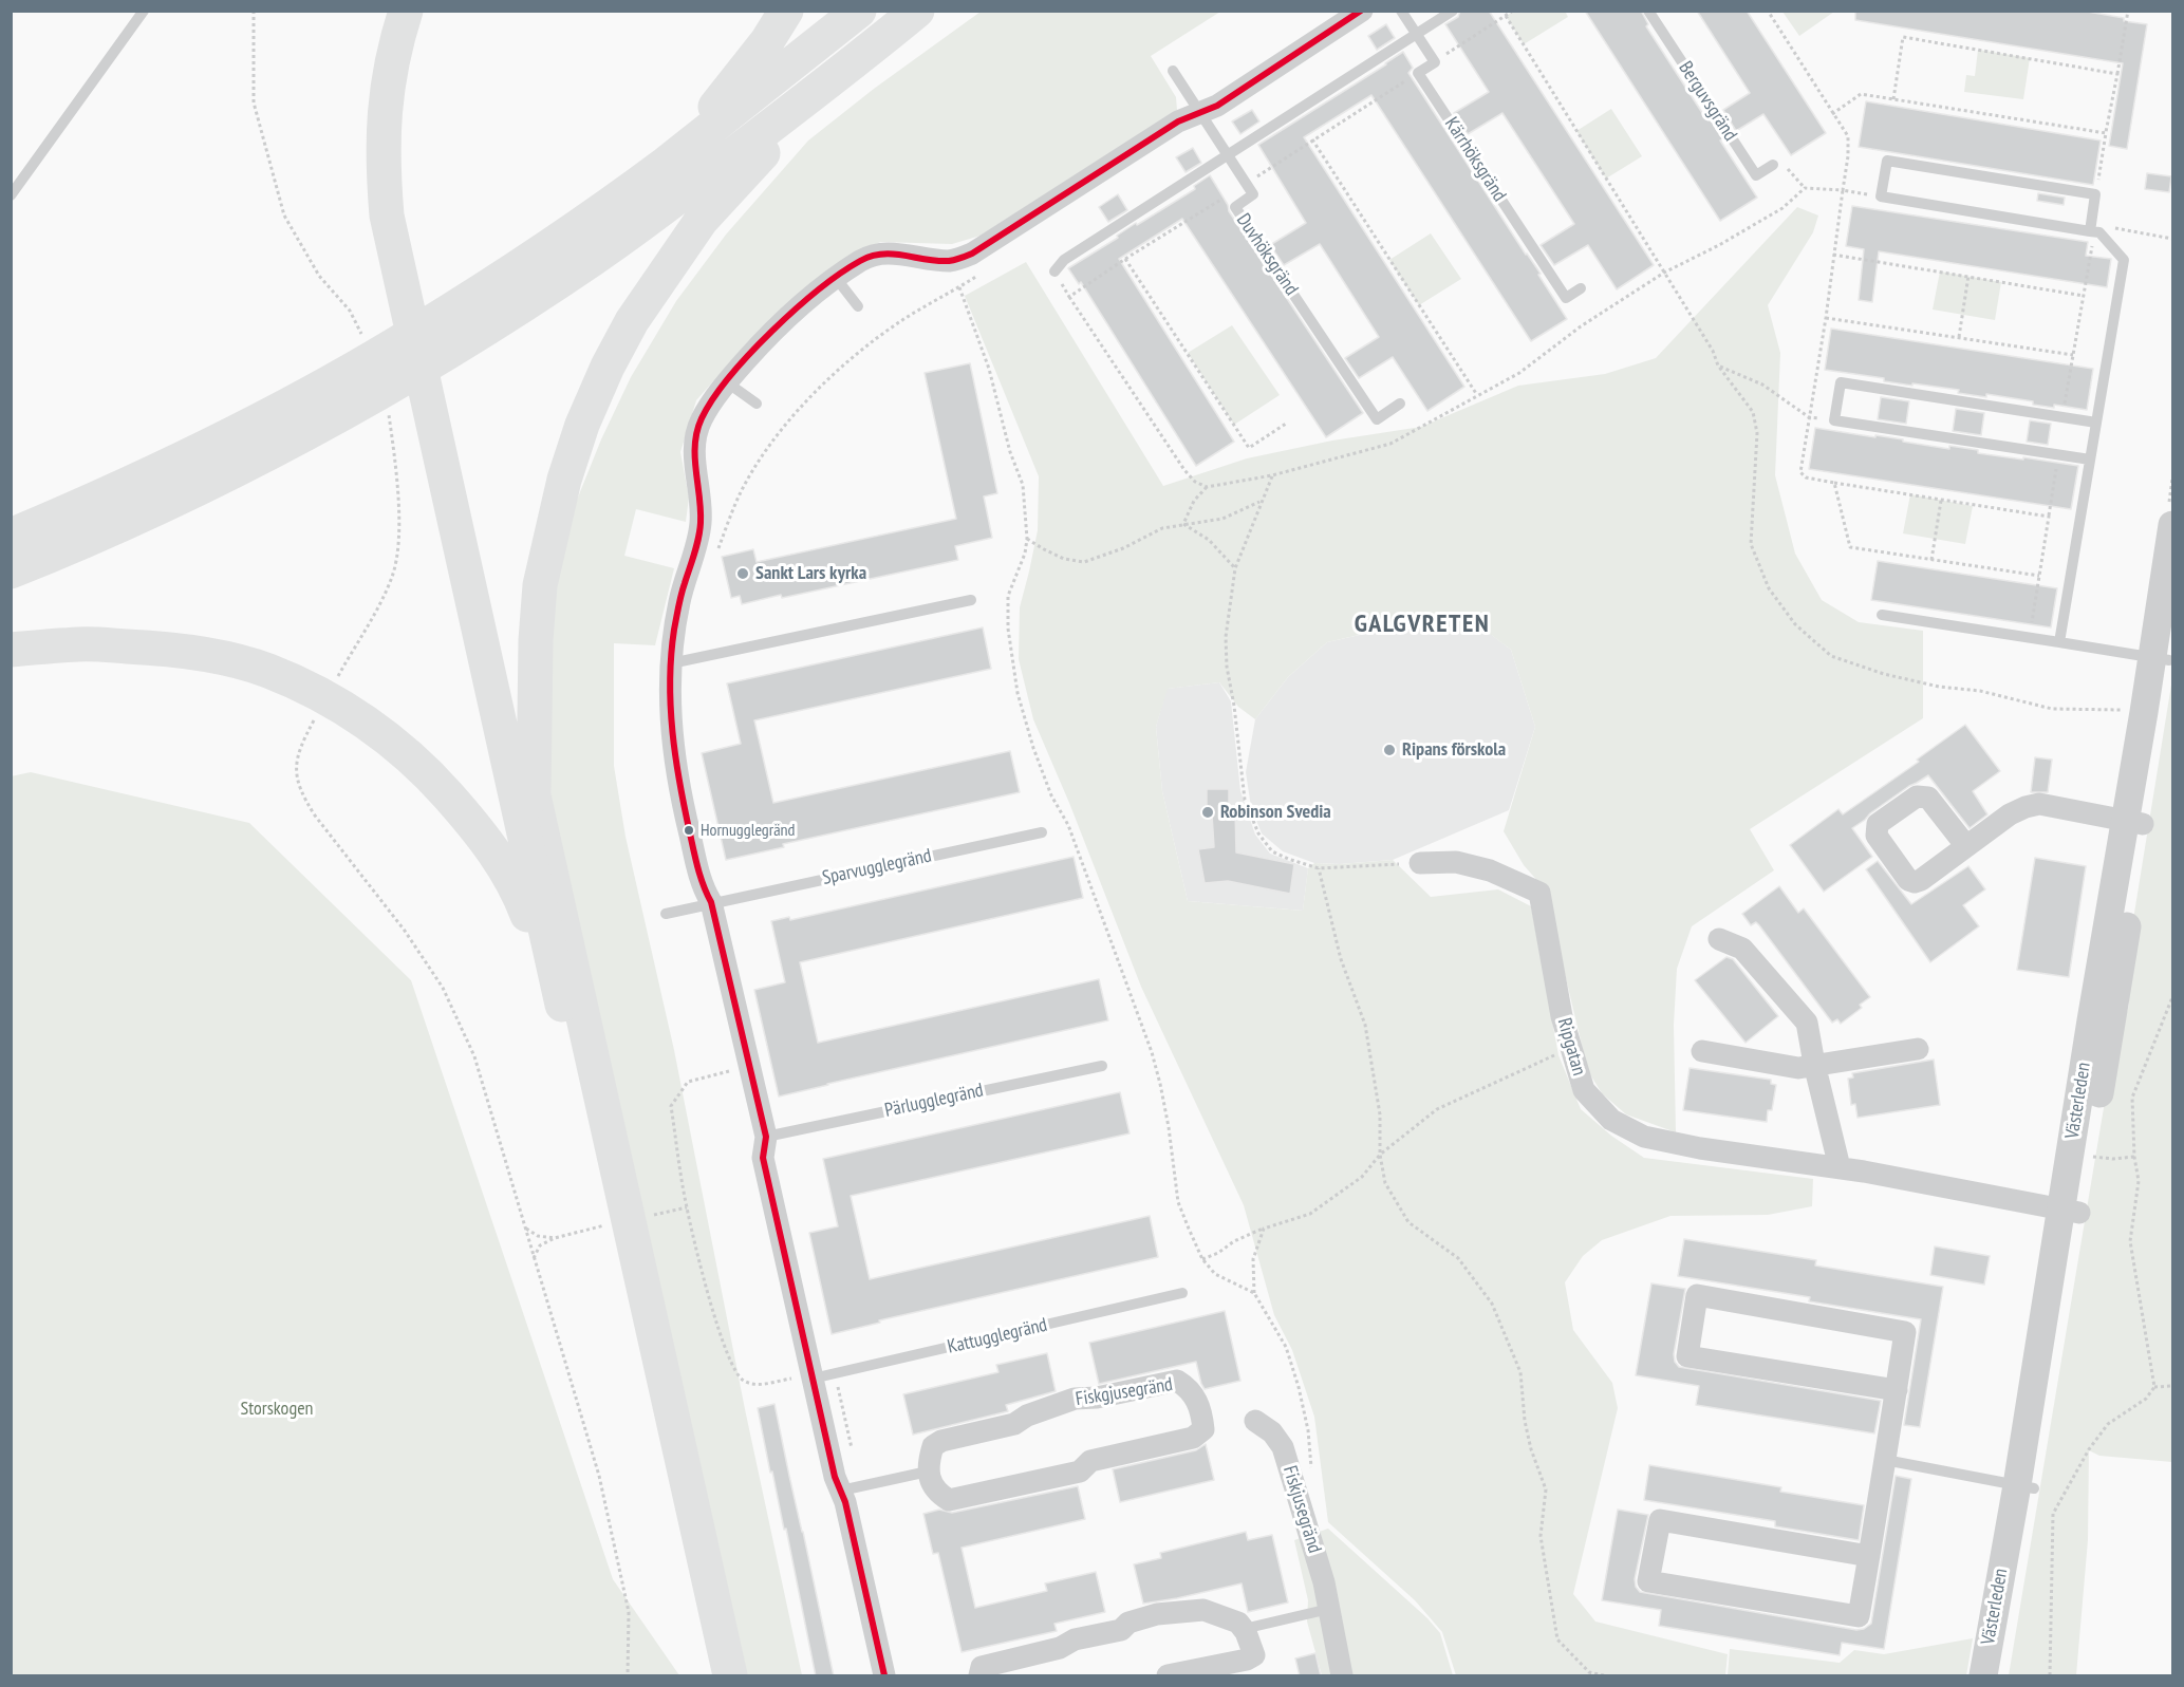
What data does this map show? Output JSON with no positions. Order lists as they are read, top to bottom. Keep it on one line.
{"streets":{"street":["Ripgatan","Västerleden","Fiskgjusegränd","Fiskjusegränd"],"lane":["Berguvsgränd","Kärrhöksgränd","Duvhöksgränd","Sparvugglegränd","Pärlugglegränd","Kattugglegränd"]},"crossings":[["Ripgatan","Västerleden"]],"districts":["GALGVRETEN"],"parks":["Storskogen"],"places":["Sankt Lars kyrka","Ripans förskola","Robinson Svedia","Hornugglegränd"]}
